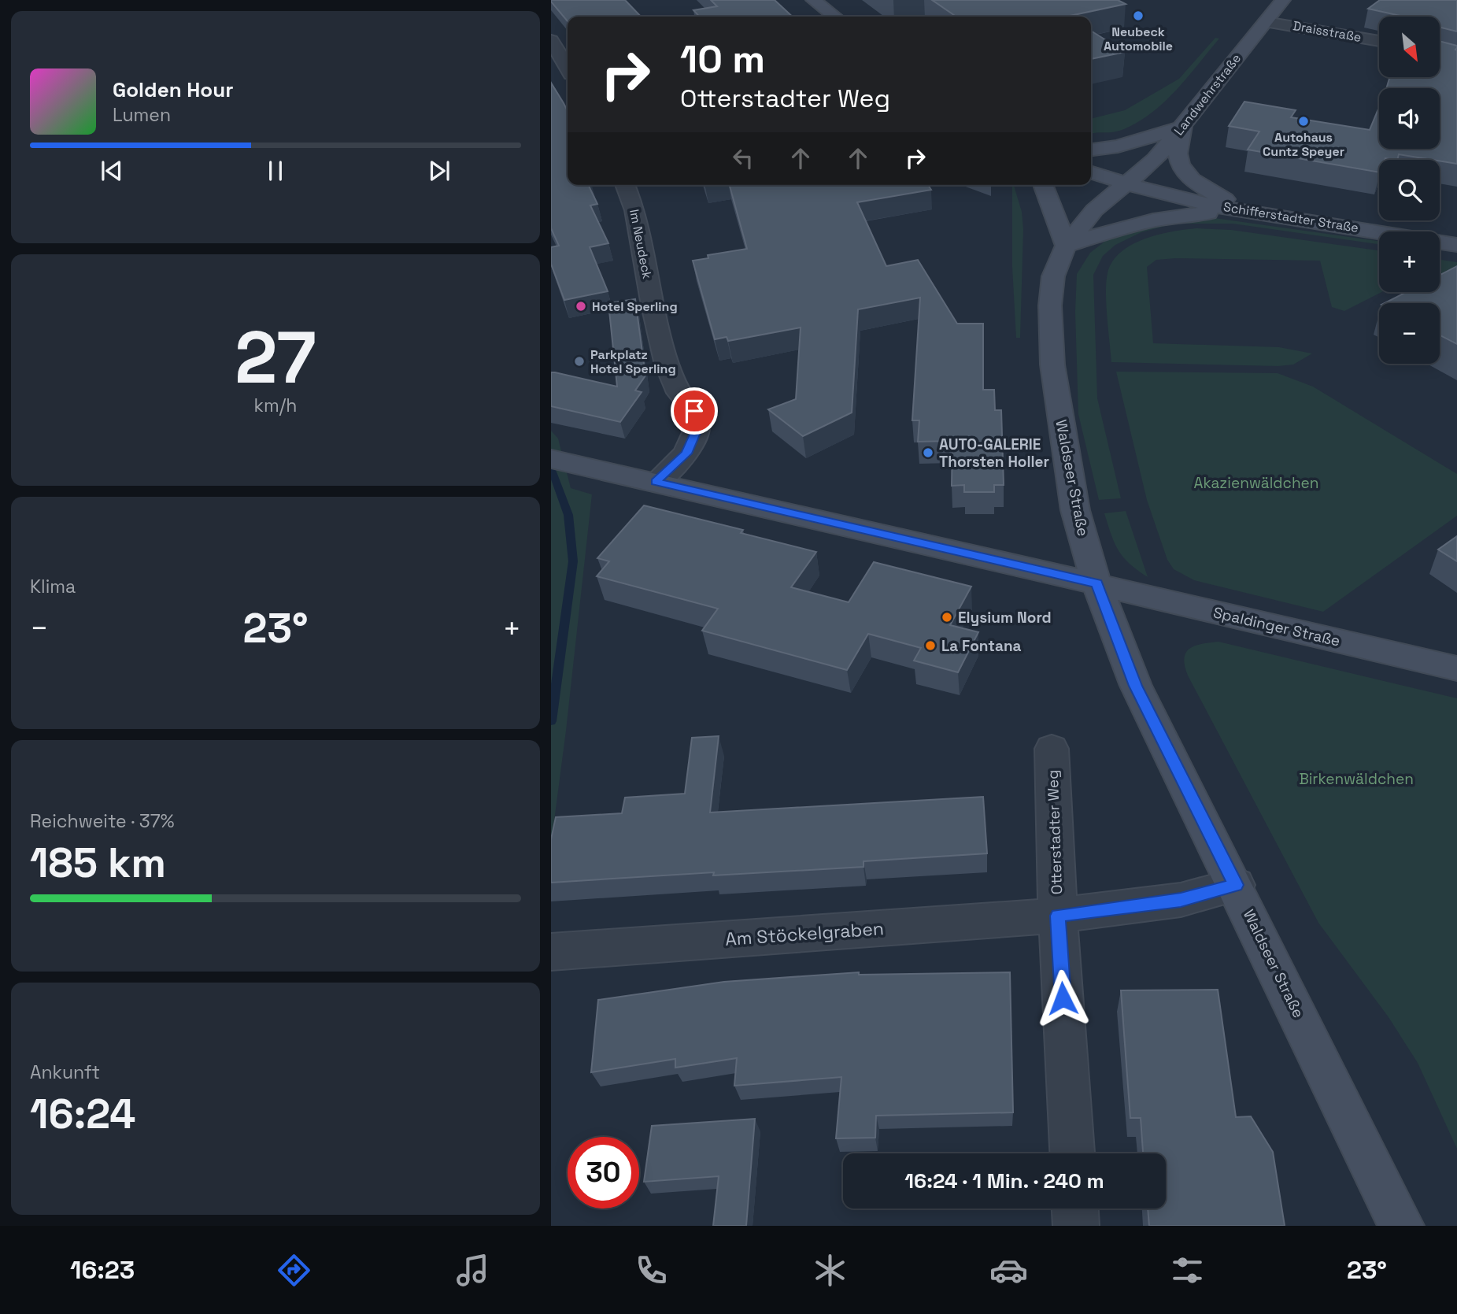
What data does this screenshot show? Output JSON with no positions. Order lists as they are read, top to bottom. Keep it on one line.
{"streets":{"main road":["Landwehrstraße","Schifferstadter Straße","Waldseer Straße","Spaldinger Straße"],"street":["Draisstraße","Im Neudeck","Otterstadter Weg","Am Stöckelgraben"]},"crossings":[["Draisstraße","Landwehrstraße"],["Landwehrstraße","Schifferstadter Straße"],["Landwehrstraße","Waldseer Straße"],["Schifferstadter Straße","Waldseer Straße"],["Im Neudeck","Spaldinger Straße"],["Waldseer Straße","Spaldinger Straße"],["Waldseer Straße","Otterstadter Weg"],["Otterstadter Weg","Am Stöckelgraben"]],"parks":["Akazienwäldchen","Birkenwäldchen"],"places":["Neubeck Automobile","Autohaus Cuntz Speyer","Hotel Sperling","Parkplatz Hotel Sperling","AUTO-GALERIE Thorsten Holler","Elysium Nord","La Fontana"],"north":"bottom right","page":{"map_buttons":["+","−"],"turn":["10 m","Otterstadter Weg"],"song":["Golden Hour","Lumen"],"tile":[["27","km/h"],"Klima",["Reichweite · 37%","185 km"],["Ankunft","16:24"]],"heat":["−","23°","+"],"limit":"30","trip":"16:24 · 1 Min. · 240 m","tabs":["16:23","23°"]}}
